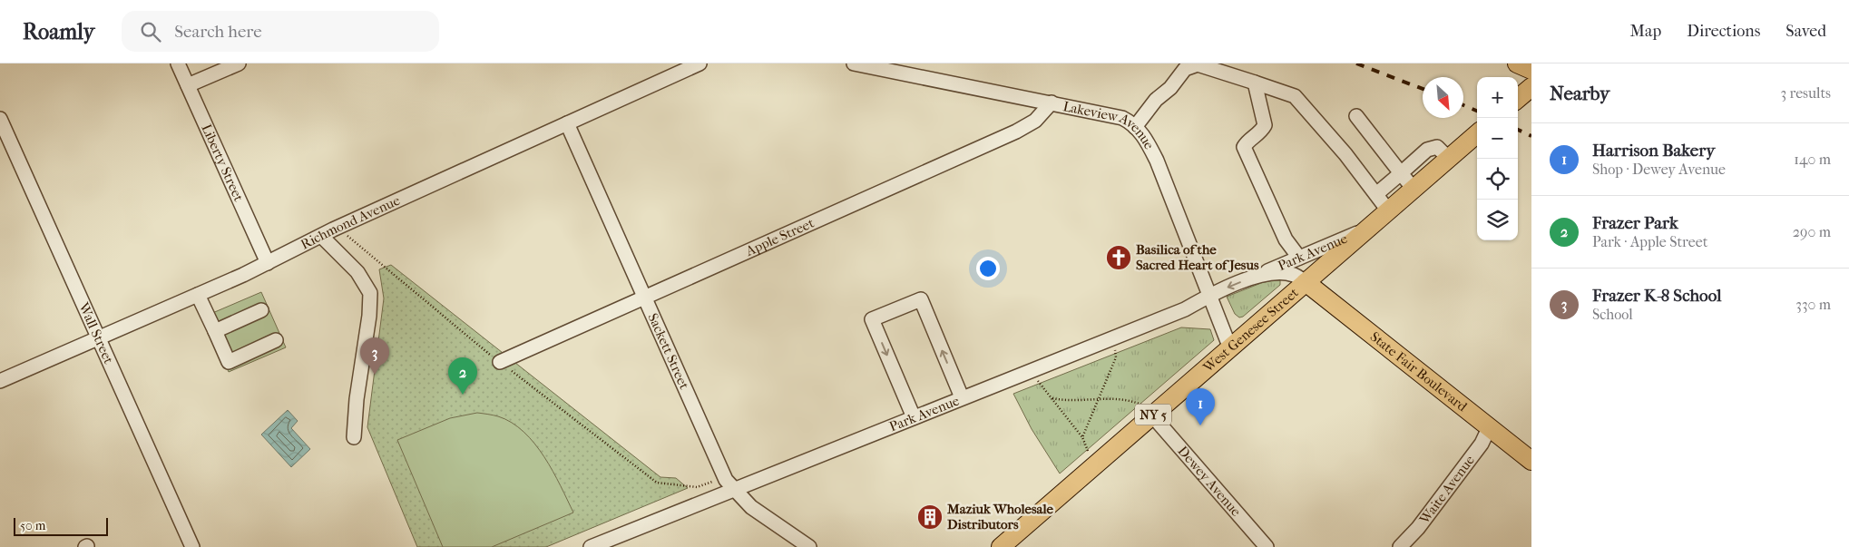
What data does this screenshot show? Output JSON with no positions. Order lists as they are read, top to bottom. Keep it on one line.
{"streets":{"main road":["West Genesee Street","State Fair Boulevard","NY 5"],"street":["Lakeview Avenue","Liberty Street","Richmond Avenue","Apple Street","Park Avenue","Wall Street","Sackett Street","Dewey Avenue","Waite Avenue"]},"crossings":[["Lakeview Avenue","Apple Street"],["Lakeview Avenue","Park Avenue"],["Lakeview Avenue","West Genesee Street"],["Liberty Street","Richmond Avenue"],["Richmond Avenue","Wall Street"],["Richmond Avenue","Sackett Street"],["Apple Street","Sackett Street"],["Park Avenue","West Genesee Street"],["Park Avenue","Sackett Street"],["Park Avenue","State Fair Boulevard"],["West Genesee Street","State Fair Boulevard"],["West Genesee Street","Dewey Avenue"],["State Fair Boulevard","Waite Avenue"]],"places":{"church":["Basilica of the Sacred Heart of Jesus"],"building":["Maziuk Wholesale Distributors"]},"scale_bar":"50 m","north":"bottom right","page":{"header":"Roamly","search":"Search here","nav":["Map","Directions","Saved"],"heading":["Nearby","3 results"],"map_buttons":["+","−"],"list":[{"mark":"1","name":"Harrison Bakery","note":"Shop · Dewey Avenue","value":"140 m"},{"mark":"2","name":"Frazer Park","note":"Park · Apple Street","value":"290 m"},{"mark":"3","name":"Frazer K-8 School","note":"School","value":"330 m"}],"pins":["3","2","1"],"scale":"50 m"}}
